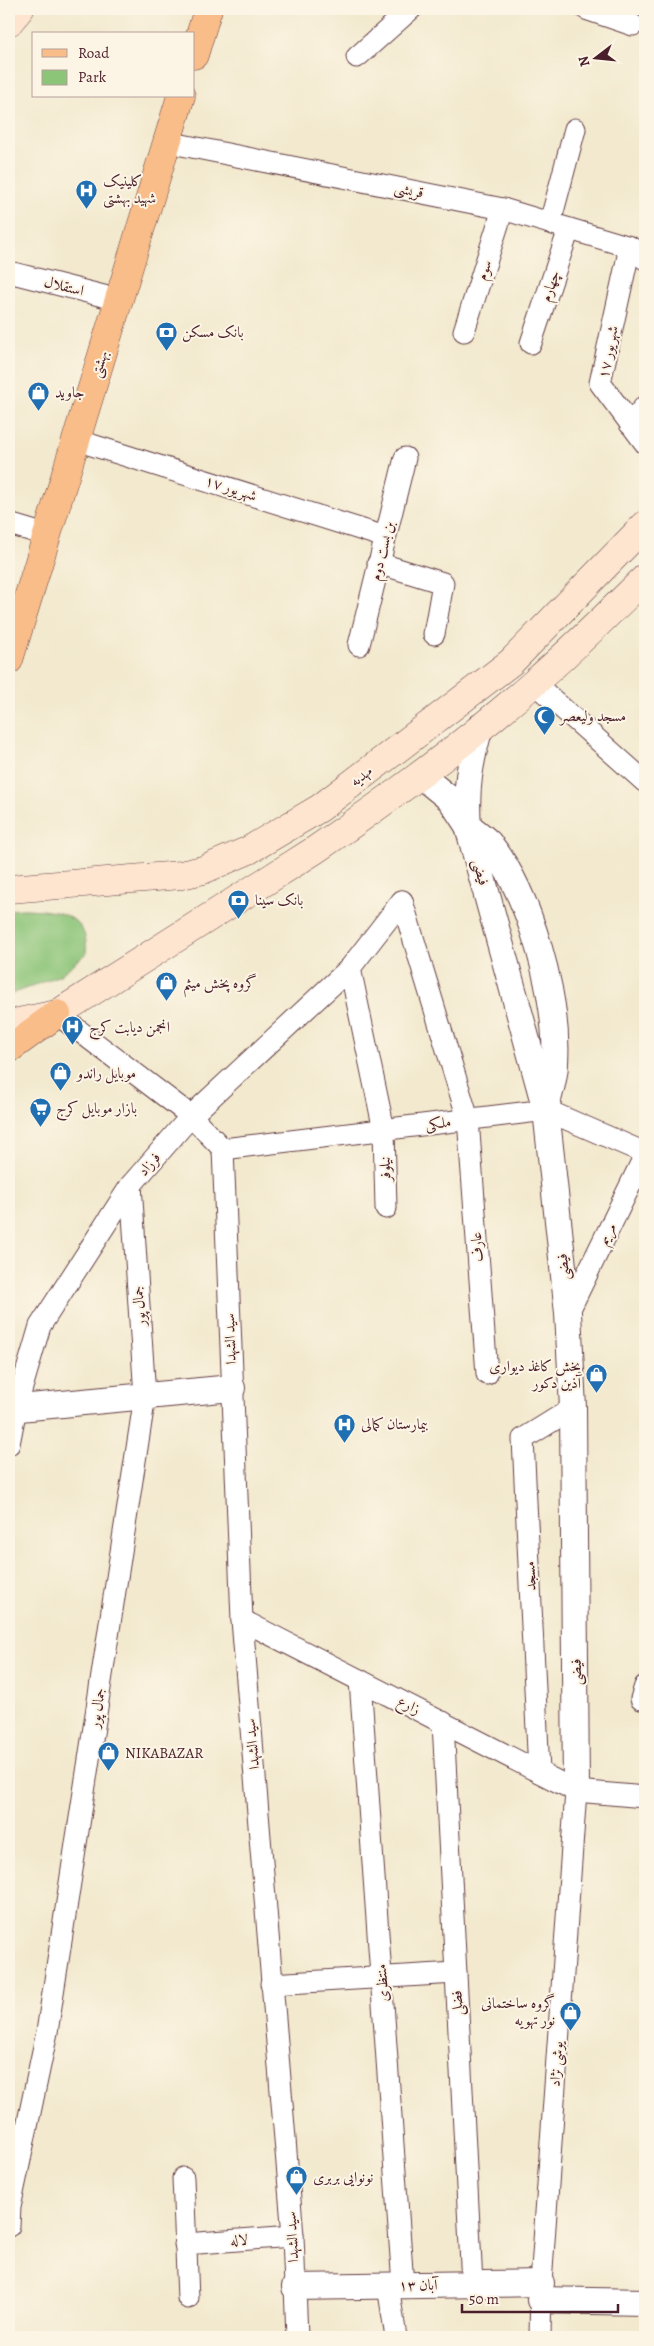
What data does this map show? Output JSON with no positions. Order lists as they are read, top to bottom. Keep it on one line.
{"streets":{"main road":["بهشتی","مهدیه"],"street":["قریشی","سوم","استقلال","چهارم","۱۷ شهریور","بن بست دوم","فیضی","ملکی","فرزاد","نیلوفر","مریم","عارف","جمال پور","سید الشهدا","مسجد","زارع","منتظری","فضلی","یوشی نژاد","لاله","۱۳ آبان"]},"crossings":[["قریشی","سوم"],["قریشی","چهارم"],["قریشی","۱۷ شهریور"],["قریشی","بهشتی"],["استقلال","بهشتی"],["۱۷ شهریور","بهشتی"],["۱۷ شهریور","بن بست دوم"],["فیضی","ملکی"],["فیضی","مریم"],["فیضی","مسجد"],["فیضی","زارع"],["فیضی","یوشی نژاد"],["ملکی","فرزاد"],["ملکی","نیلوفر"],["ملکی","عارف"],["ملکی","سید الشهدا"],["فرزاد","عارف"],["فرزاد","جمال پور"],["سید الشهدا","زارع"],["سید الشهدا","لاله"],["سید الشهدا","۱۳ آبان"],["مسجد","زارع"],["زارع","منتظری"],["زارع","فضلی"],["زارع","یوشی نژاد"],["منتظری","۱۳ آبان"],["فضلی","۱۳ آبان"],["یوشی نژاد","۱۳ آبان"]],"places":{"hospital":["کلینیک شهید بهشتی","انجمن دیابت کرج","بیمارستان کمالی"],"bank":["بانک مسکن","بانک سینا"],"shop":["جاوید","گروه پخش میثم","موبایل راندو","پخش کاغذ دیواری آذین دکور","NIKABAZAR","گروه‌ ساختمانی نور تهویه","نونوایی بربری"],"mosque":["مسجد ولیعصر"],"supermarket":["بازار موبایل کرج"]},"legend":["Road","Park"],"scale_bar":"50 m","north":"left"}
